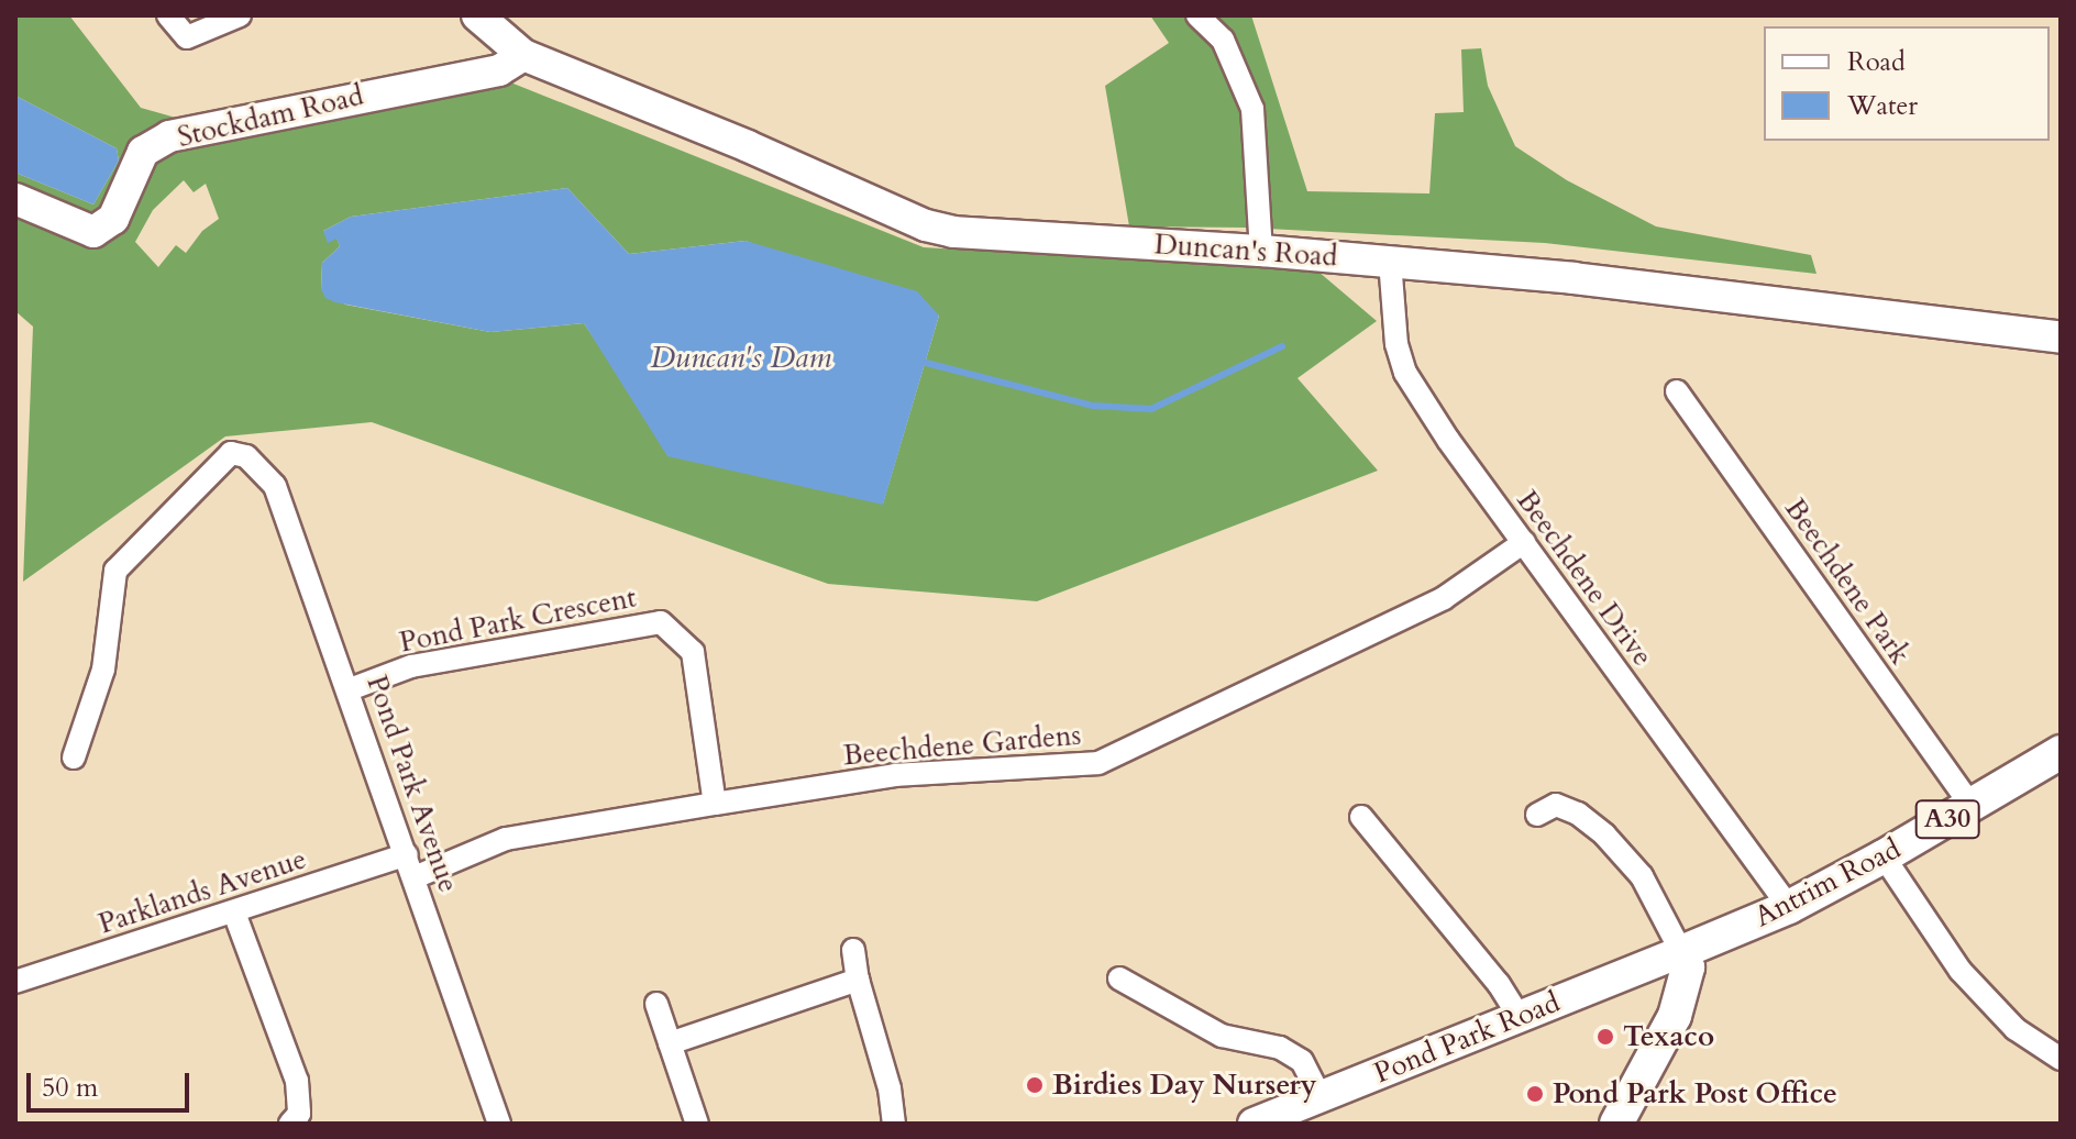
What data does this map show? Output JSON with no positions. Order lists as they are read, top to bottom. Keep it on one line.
{"streets":{"main road":["A30","Antrim Road"],"street":["Stockdam Road","Duncan's Road","Beechdene Drive","Beechdene Park","Pond Park Crescent","Beechdene Gardens","Pond Park Avenue","Parklands Avenue","Pond Park Road"]},"crossings":[["Stockdam Road","Duncan's Road"],["Duncan's Road","Beechdene Drive"],["Beechdene Drive","Beechdene Gardens"],["Beechdene Drive","Antrim Road"],["Beechdene Park","Antrim Road"],["Pond Park Crescent","Beechdene Gardens"],["Pond Park Crescent","Pond Park Avenue"],["Beechdene Gardens","Pond Park Avenue"],["Pond Park Avenue","Parklands Avenue"],["Antrim Road","Pond Park Road"]],"water":["Duncan's Dam"],"places":["Texaco","Birdies Day Nursery","Pond Park Post Office"],"legend":["Road","Water"],"scale_bar":"50 m"}
